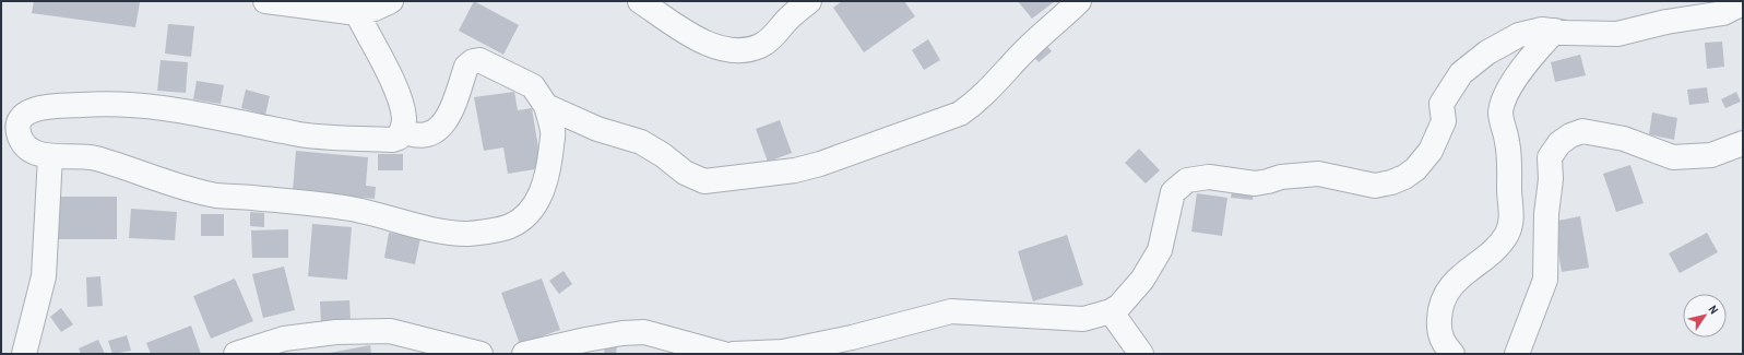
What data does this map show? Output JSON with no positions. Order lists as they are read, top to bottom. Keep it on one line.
{"north":"top right"}
